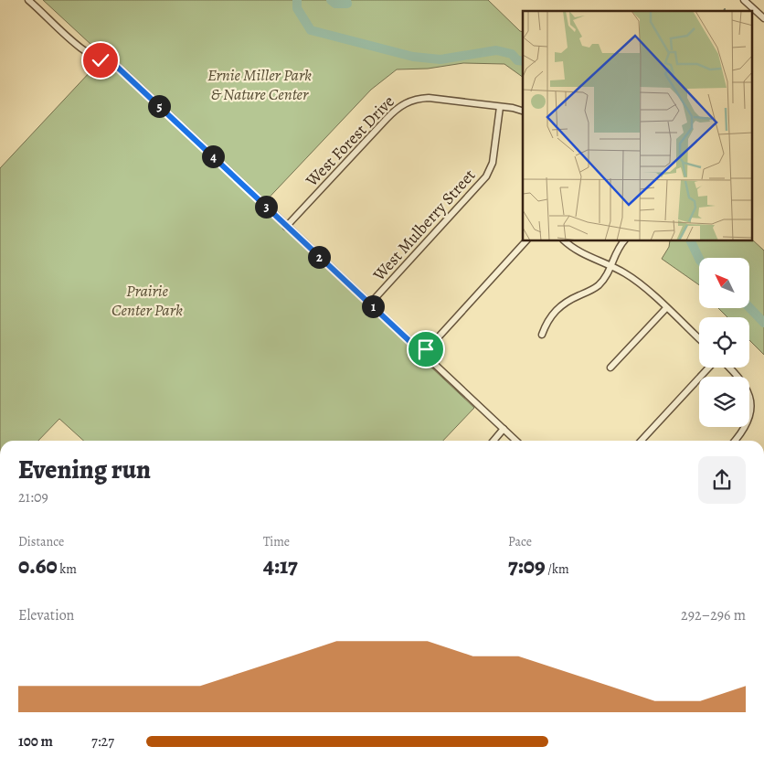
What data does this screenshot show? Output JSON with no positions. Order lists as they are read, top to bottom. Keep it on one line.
{"streets":{"street":["West Forest Drive","West Mulberry Street"]},"crossings":[["West Forest Drive","West Mulberry Street"]],"parks":["Ernie Miller Park & Nature Center","Prairie Center Park"],"north":"top left","page":{"pins":["5","4","3","2","1"],"heading":["Evening run","21:09"],"stats":[["Distance","0.60 km"],["Time","4:17"],["Pace","7:09 /km"]],"chart":["Elevation","292–296 m"],"list":[{"name":"100 m","note":"7:27"}]}}
